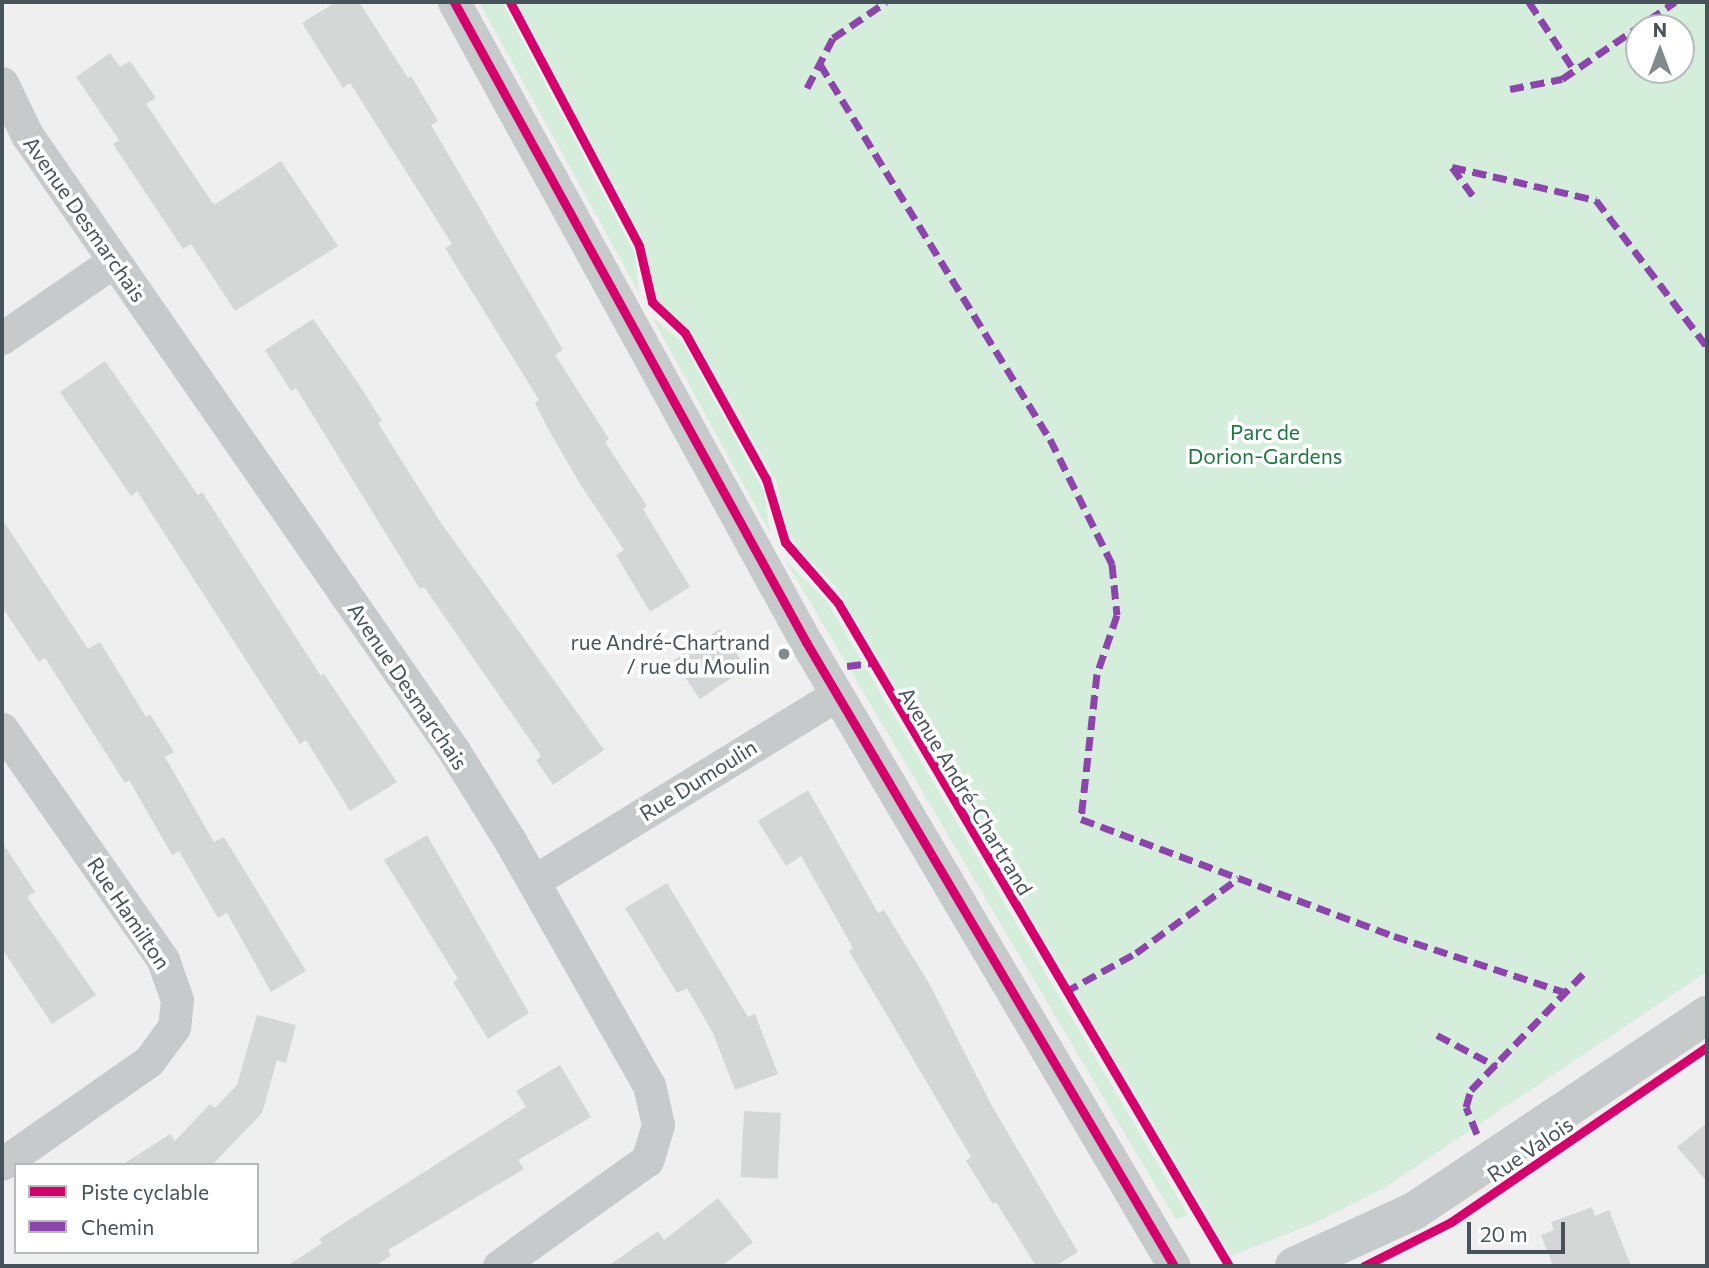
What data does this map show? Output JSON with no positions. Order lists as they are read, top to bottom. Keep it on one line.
{"streets":{"street":["Avenue Desmarchais","Rue Dumoulin","Rue Hamilton","Rue Valois"],"cycle path":["Avenue André-Chartrand"]},"crossings":[["Avenue Desmarchais","Rue Dumoulin"]],"parks":["Parc de Dorion-Gardens"],"places":["rue André-Chartrand / rue du Moulin"],"legend":["Piste cyclable","Chemin"],"scale_bar":"20 m","north":"top"}
